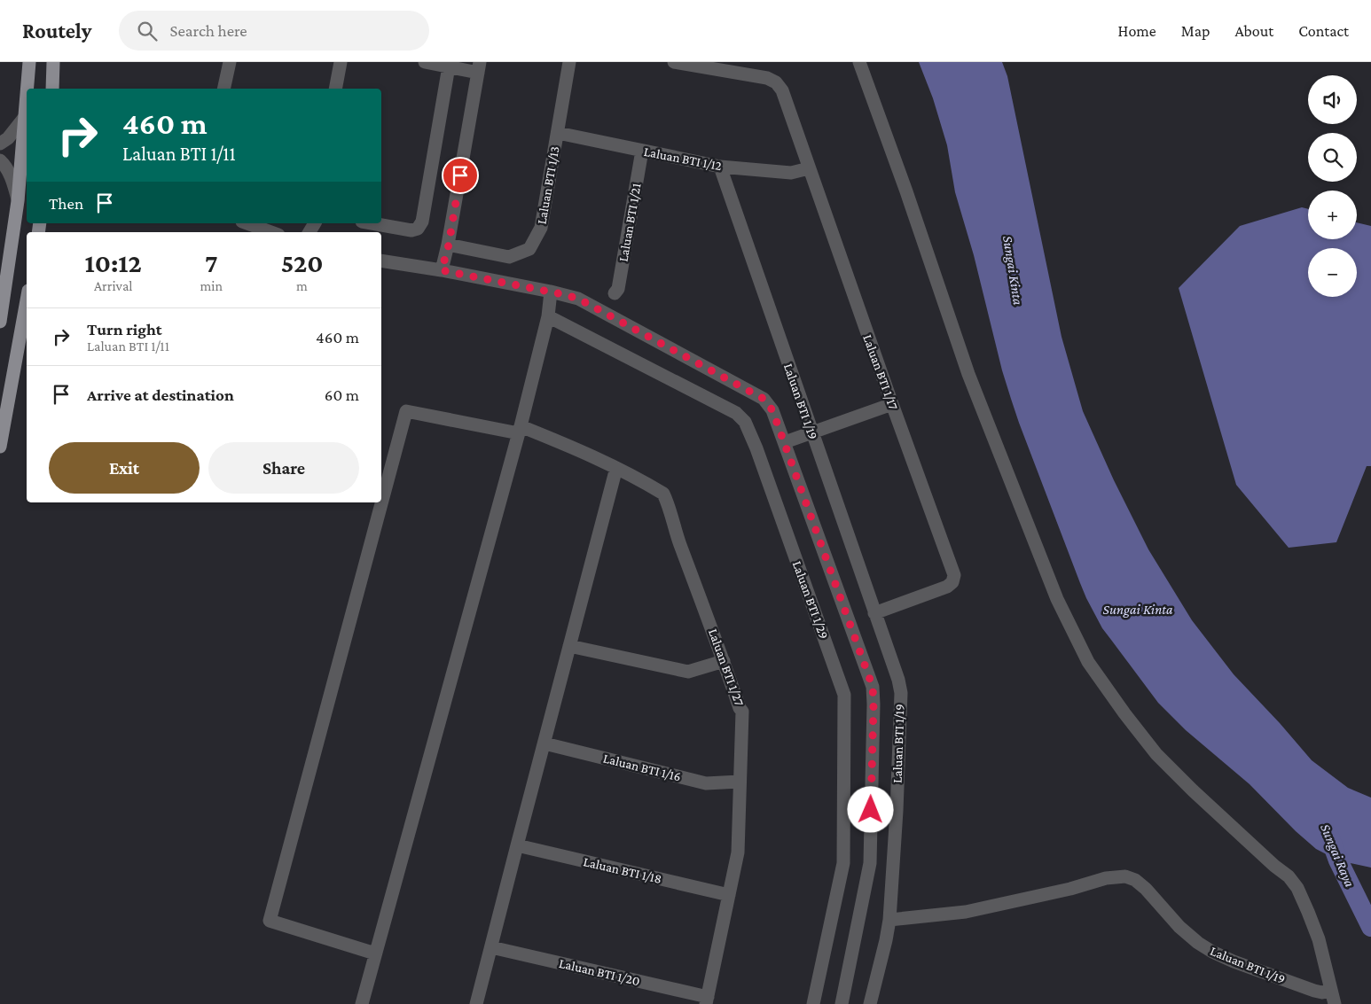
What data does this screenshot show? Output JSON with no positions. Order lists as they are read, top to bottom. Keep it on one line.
{"streets":{"street":["Laluan BTI 1/12","Laluan BTI 1/13","Laluan BTI 1/21","Laluan BTI 1/17","Laluan BTI 1/19","Laluan BTI 1/29","Laluan BTI 1/27","Laluan BTI 1/16","Laluan BTI 1/18","Laluan BTI 1/20"]},"crossings":[["Laluan BTI 1/12","Laluan BTI 1/13"],["Laluan BTI 1/12","Laluan BTI 1/21"],["Laluan BTI 1/12","Laluan BTI 1/17"],["Laluan BTI 1/12","Laluan BTI 1/19"],["Laluan BTI 1/17","Laluan BTI 1/19"],["Laluan BTI 1/27","Laluan BTI 1/16"],["Laluan BTI 1/27","Laluan BTI 1/18"],["Laluan BTI 1/27","Laluan BTI 1/20"]],"water":["Sungai Kinta","Sungai Raya"],"page":{"header":"Routely","search":"Search here","nav":["Home","Map","About","Contact"],"map_buttons":["+","−"],"turn":["460 m","Laluan BTI 1/11"],"then":"Then","eta":["10:12","Arrival","7","min","520","m"],"list":[{"name":"Turn right","note":"Laluan BTI 1/11","value":"460 m"},{"name":"Arrive at destination","value":"60 m"}],"buttons":["Exit","Share"]}}
